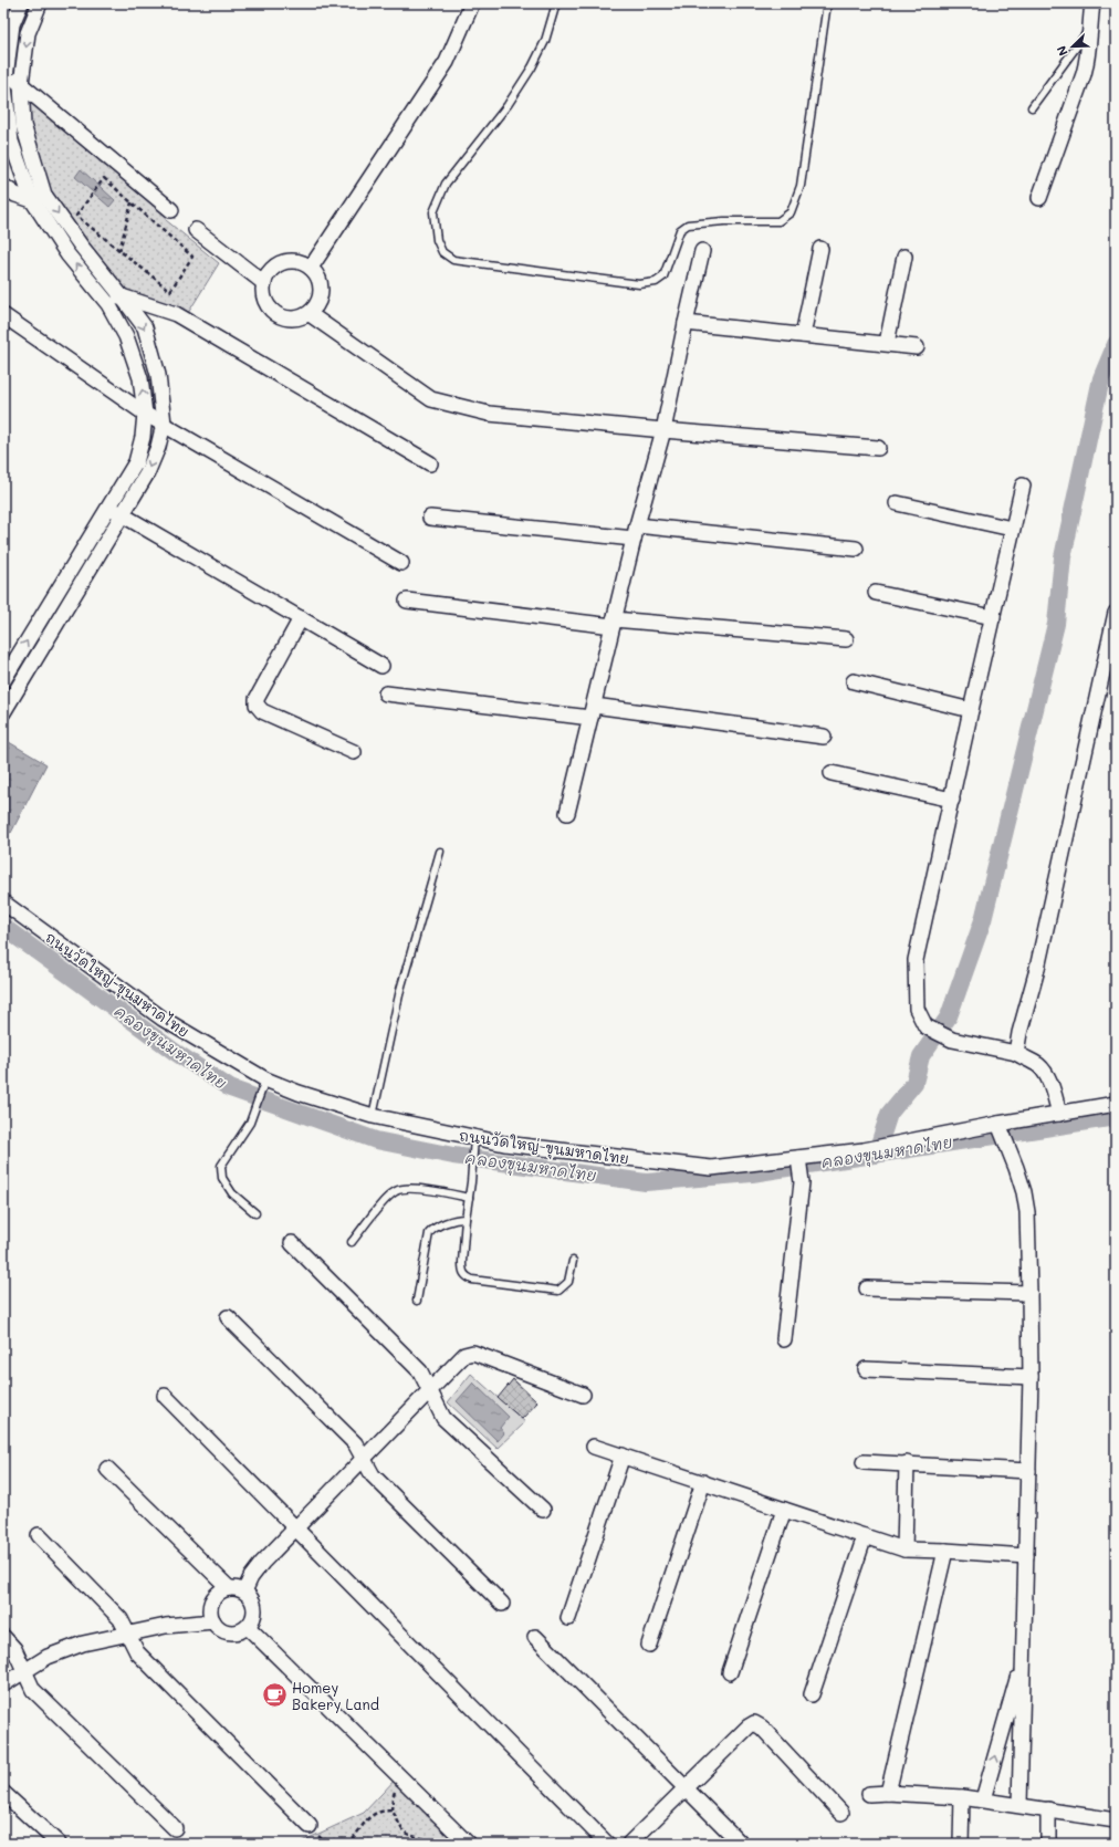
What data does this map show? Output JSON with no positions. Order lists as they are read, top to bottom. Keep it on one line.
{"streets":{"street":["ถนนวัดใหญ่-ขุนมหาดไทย"]},"water":["คลองขุนมหาดไทย"],"places":{"cafe":["Homey Bakery Land"]},"north":"bottom left"}
